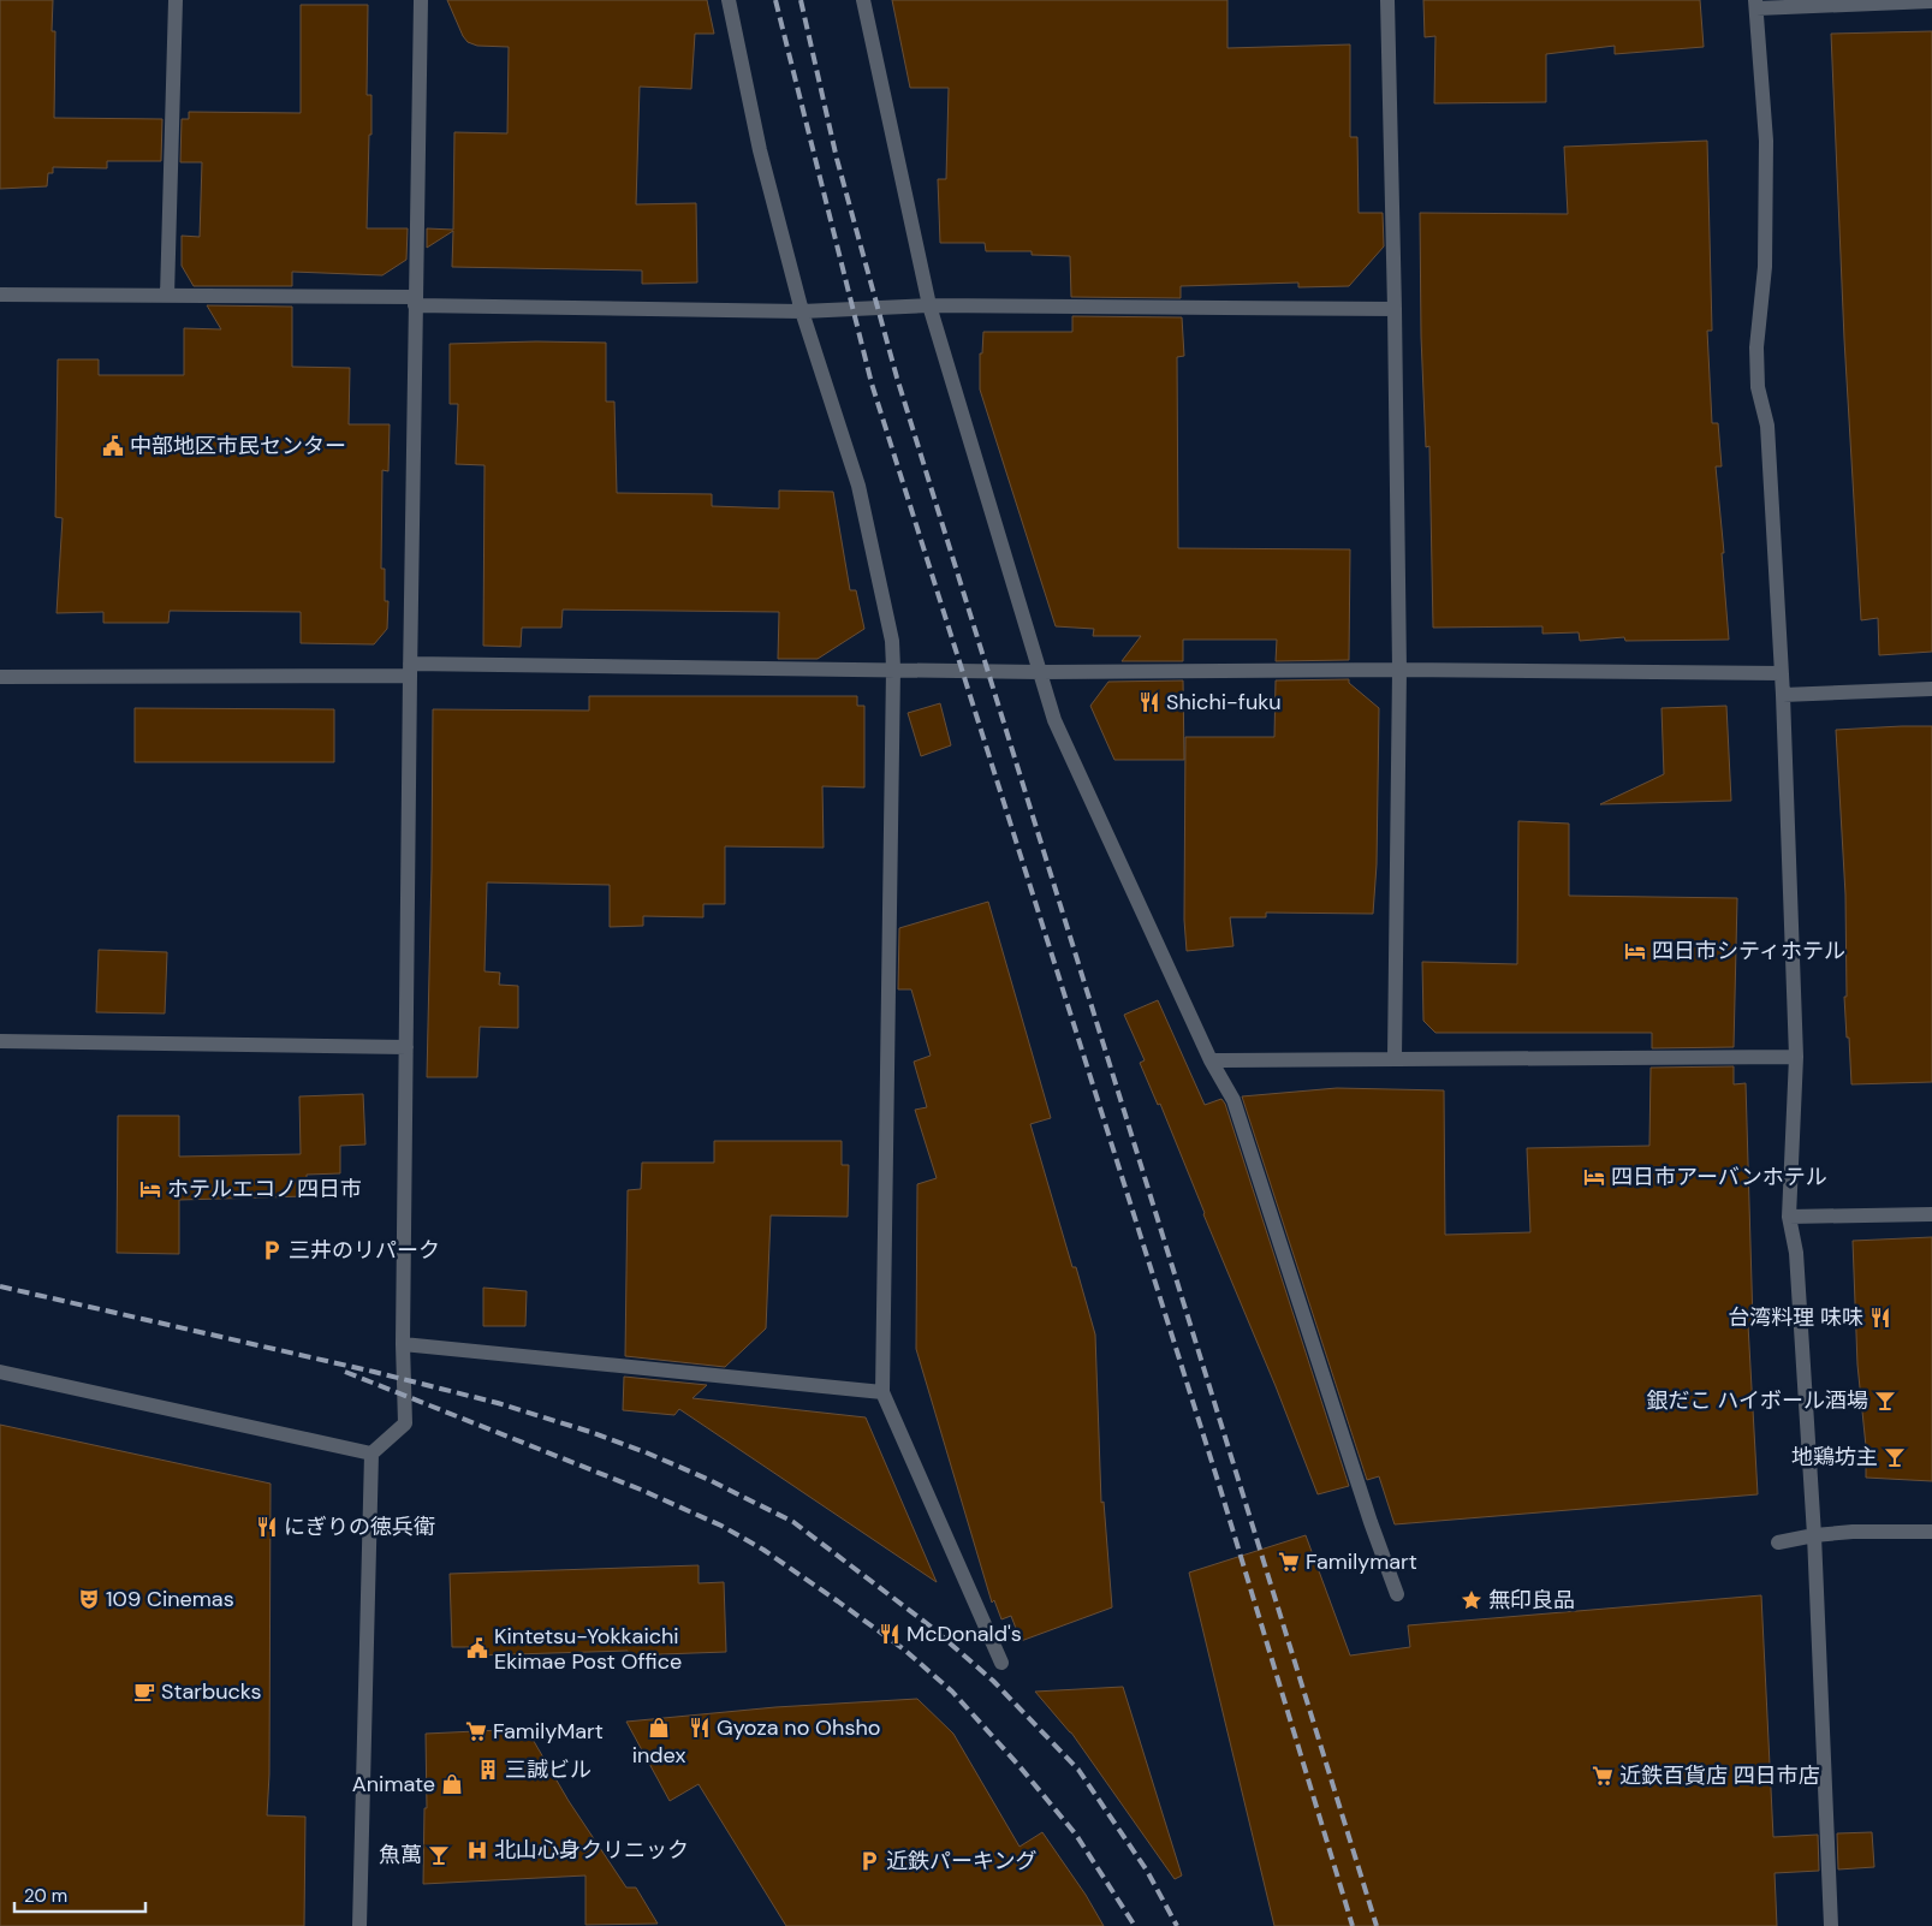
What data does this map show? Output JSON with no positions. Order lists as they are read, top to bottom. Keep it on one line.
{"places":{"public building":["中部地区市民センター","Kintetsu-Yokkaichi Ekimae Post Office"],"restaurant":["Shichi-fuku","台湾料理 味味","にぎりの徳兵衛","McDonald's","Gyoza no Ohsho"],"hotel":["四日市シティホテル","四日市アーバンホテル","ホテルエコノ四日市"],"parking":["三井のリパーク","近鉄パーキング"],"bar":["銀だこ ハイボール酒場","地鶏坊主","魚萬"],"supermarket":["Familymart","FamilyMart","近鉄百貨店 四日市店"],"theatre":["109 Cinemas"],"place":["無印良品"],"cafe":["Starbucks"],"shop":["index","Animate"],"building":["三誠ビル"],"hospital":["北山心身クリニック"]},"scale_bar":"20 m"}
